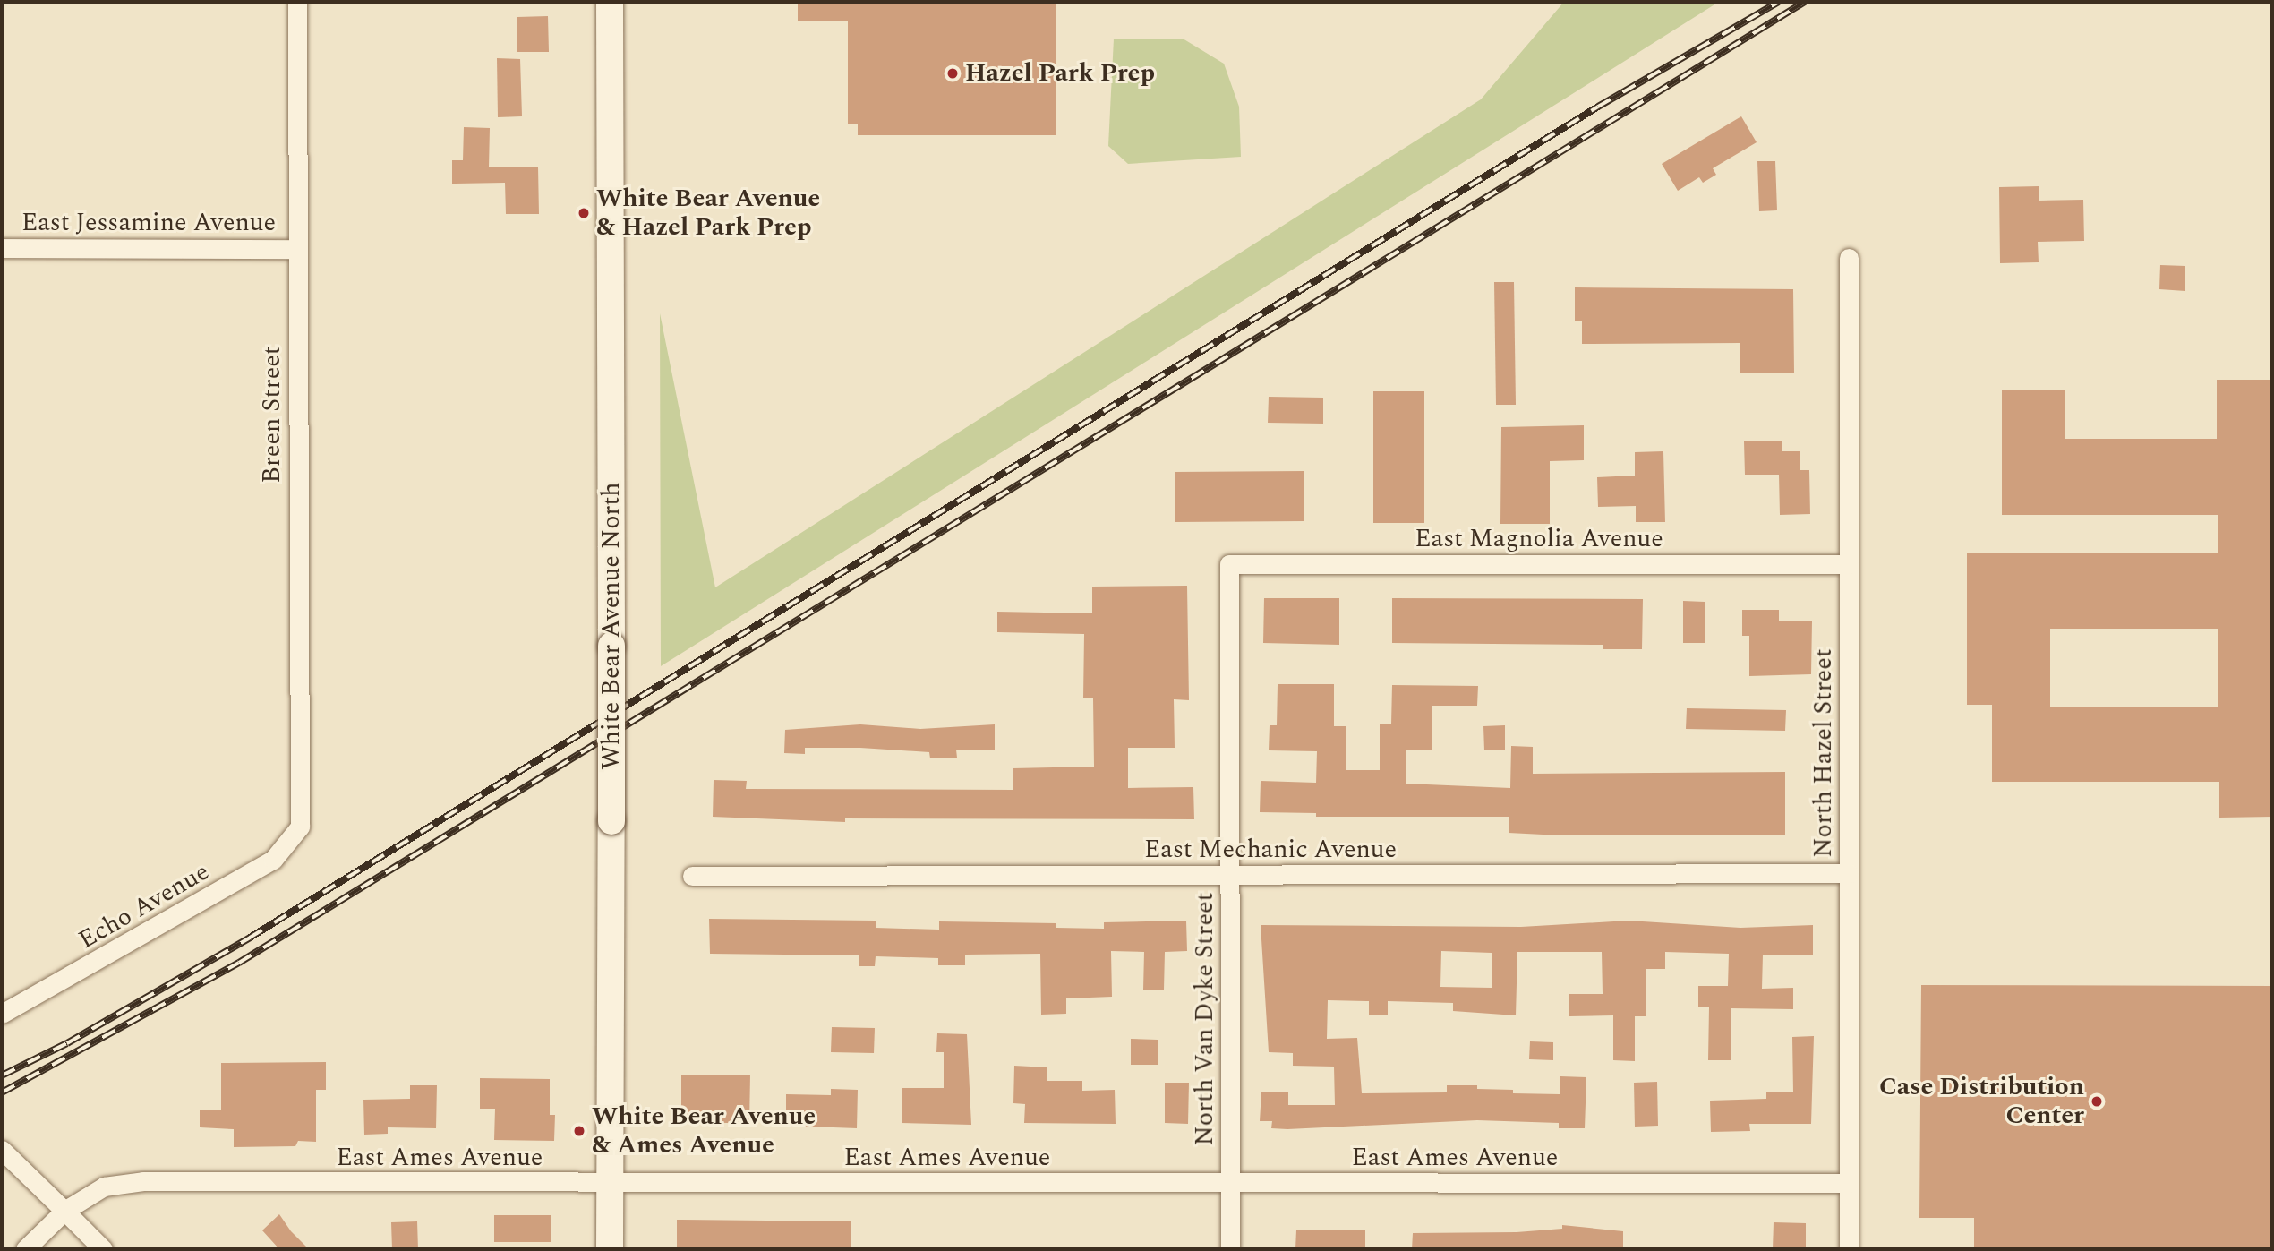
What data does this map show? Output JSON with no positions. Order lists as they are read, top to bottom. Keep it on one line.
{"streets":{"main road":["White Bear Avenue North"],"street":["East Jessamine Avenue","Breen Street","East Magnolia Avenue","North Hazel Street","East Mechanic Avenue","Echo Avenue","North Van Dyke Street","East Ames Avenue"]},"crossings":[["East Jessamine Avenue","Breen Street"],["Breen Street","Echo Avenue"],["East Magnolia Avenue","North Hazel Street"],["East Magnolia Avenue","North Van Dyke Street"],["White Bear Avenue North","East Ames Avenue"],["North Hazel Street","East Mechanic Avenue"],["North Hazel Street","East Ames Avenue"],["East Mechanic Avenue","North Van Dyke Street"],["North Van Dyke Street","East Ames Avenue"]],"places":["Hazel Park Prep","White Bear Avenue & Hazel Park Prep","Case Distribution Center","White Bear Avenue & Ames Avenue"]}
